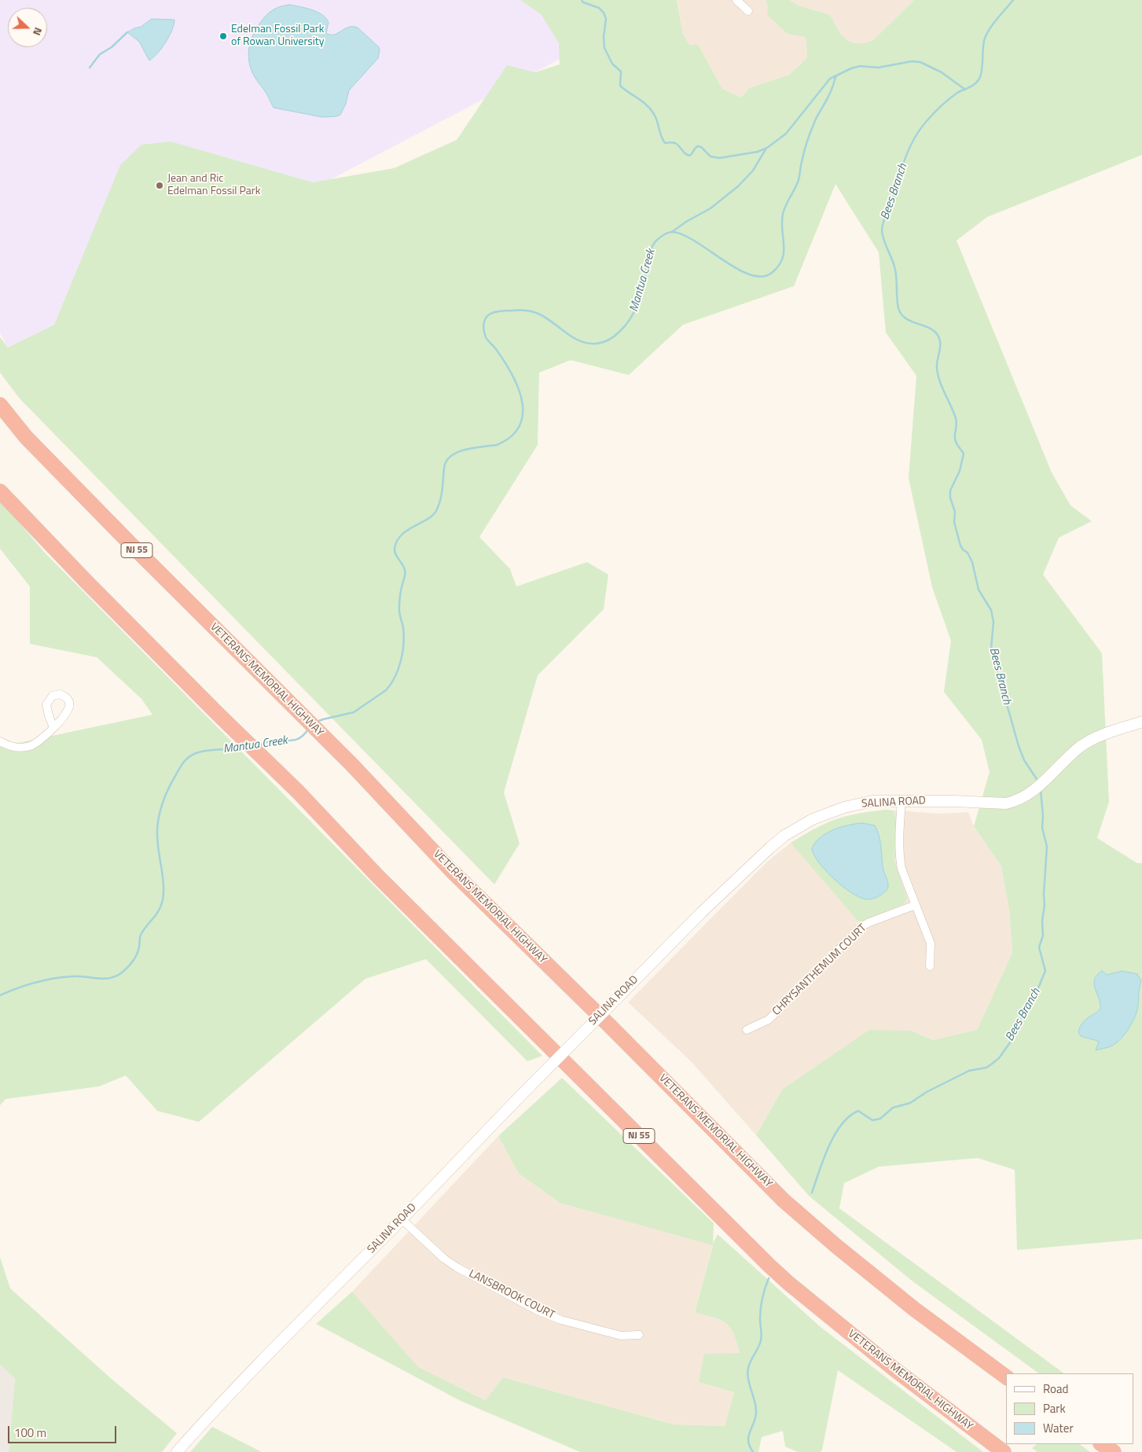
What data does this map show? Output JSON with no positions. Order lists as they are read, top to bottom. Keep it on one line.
{"streets":{"highway":["NJ 55","VETERANS MEMORIAL HIGHWAY"],"street":["SALINA ROAD","CHRYSANTHEMUM COURT","LANSBROOK COURT"]},"crossings":[["SALINA ROAD","LANSBROOK COURT"]],"water":["Bees Branch","Mantua Creek"],"places":["Edelman Fossil Park of Rowan University","Jean and Ric Edelman Fossil Park"],"legend":["Road","Park","Water"],"scale_bar":"100 m","north":"right"}
